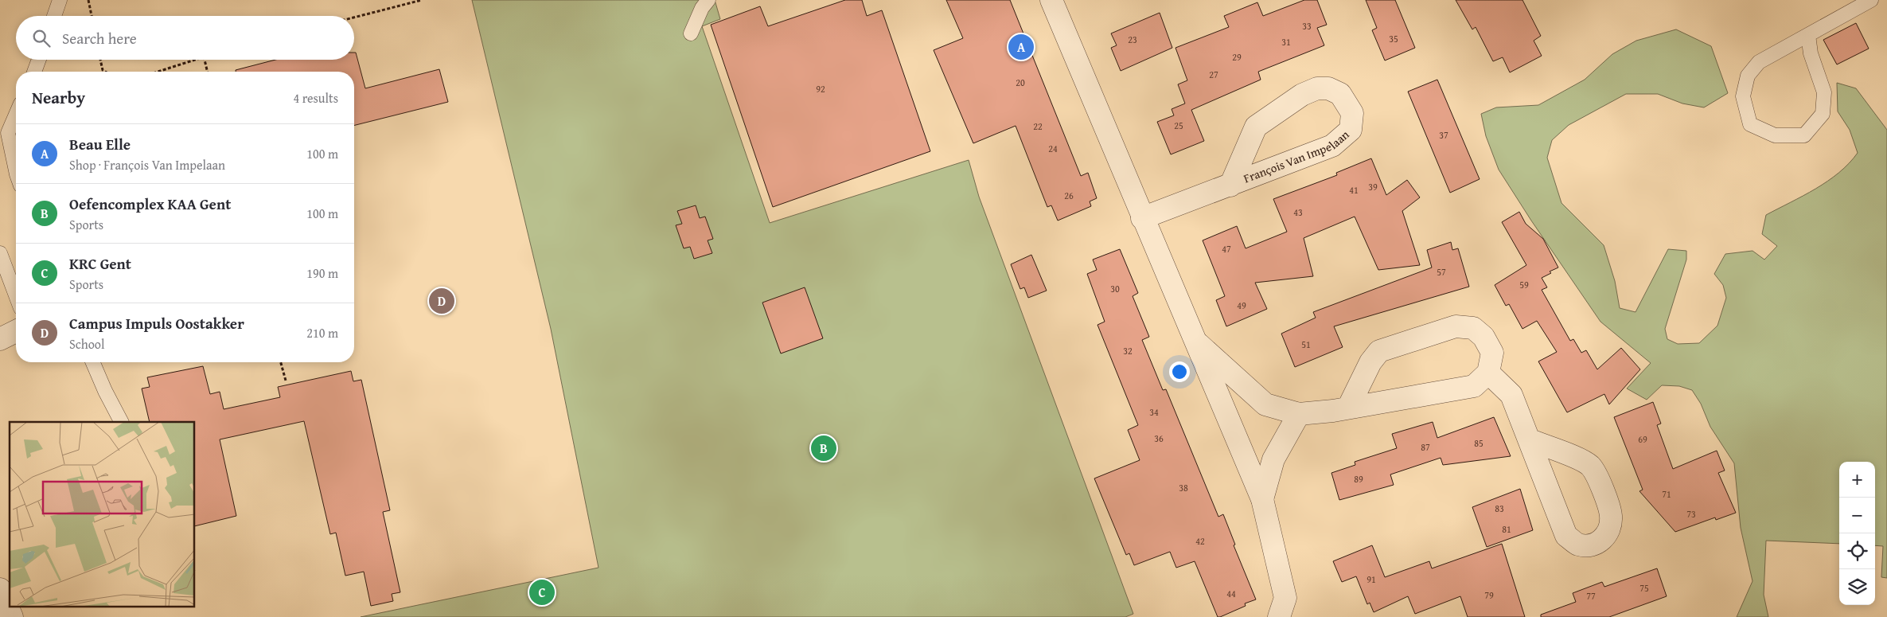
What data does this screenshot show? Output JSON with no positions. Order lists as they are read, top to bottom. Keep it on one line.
{"streets":{"street":["François Van Impelaan"]},"house_numbers":["33","35","23","31","29","27","20","92","25","22","37","24","39","41","26","43","47","57","59","30","49","51","32","34","36","69","85","87","89","38","71","83","73","81","42","91","75","44","79","77"],"page":{"search":"Search here","pins":["A","D","B","C"],"heading":["Nearby","4 results"],"list":[{"mark":"A","name":"Beau Elle","note":"Shop · François Van Impelaan","value":"100 m"},{"mark":"B","name":"Oefencomplex KAA Gent","note":"Sports","value":"100 m"},{"mark":"C","name":"KRC Gent","note":"Sports","value":"190 m"},{"mark":"D","name":"Campus Impuls Oostakker","note":"School","value":"210 m"}],"map_buttons":["+","−"]}}
